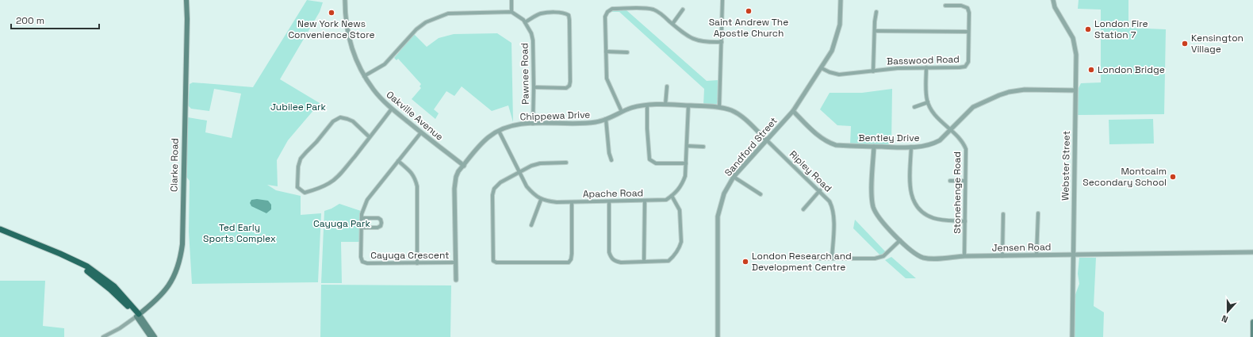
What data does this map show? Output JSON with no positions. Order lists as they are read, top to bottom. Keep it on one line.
{"streets":{"main road":["Clarke Road"],"street":["Basswood Road","Pawnee Road","Oakville Avenue","Chippewa Drive","Bentley Drive","Sandford Street","Webster Street","Ripley Road","Stonehenge Road","Apache Road","Jensen Road","Cayuga Crescent"]},"crossings":[["Basswood Road","Sandford Street"],["Basswood Road","Stonehenge Road"],["Pawnee Road","Chippewa Drive"],["Oakville Avenue","Chippewa Drive"],["Oakville Avenue","Cayuga Crescent"],["Chippewa Drive","Sandford Street"],["Chippewa Drive","Ripley Road"],["Chippewa Drive","Cayuga Crescent"],["Bentley Drive","Sandford Street"],["Bentley Drive","Webster Street"],["Bentley Drive","Stonehenge Road"],["Bentley Drive","Jensen Road"],["Sandford Street","Ripley Road"],["Webster Street","Jensen Road"],["Stonehenge Road","Jensen Road"]],"parks":["Jubilee Park","Cayuga Park","Ted Early Sports Complex"],"places":["Saint Andrew The Apostle Church","New York News Convenience Store","London Fire Station 7","Kensington Village","London Bridge","Montcalm Secondary School","London Research and Development Centre"],"scale_bar":"200 m","north":"bottom"}
